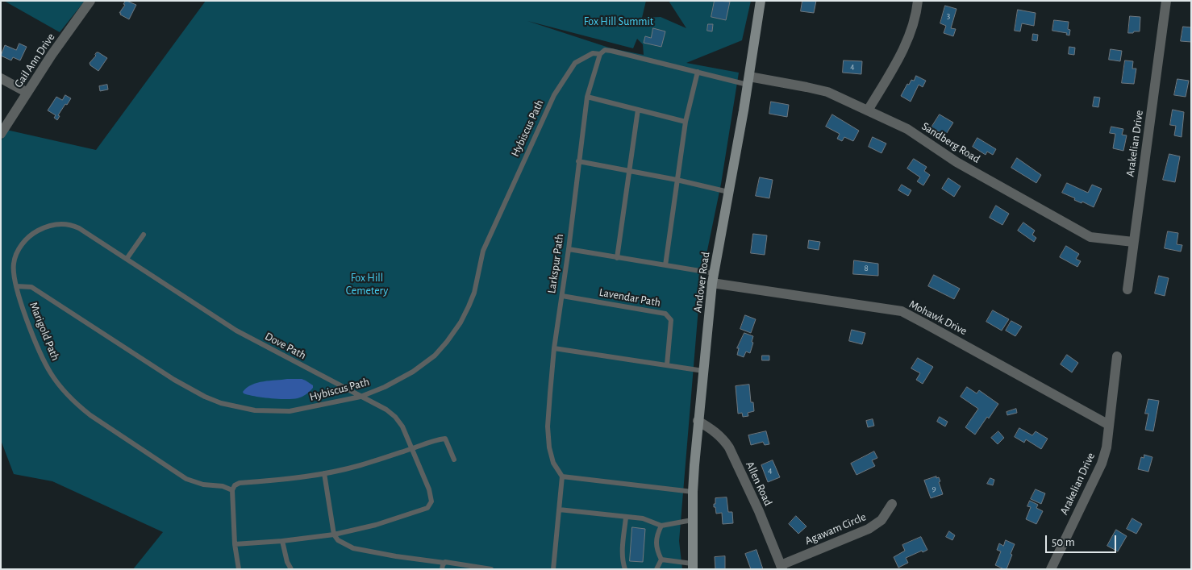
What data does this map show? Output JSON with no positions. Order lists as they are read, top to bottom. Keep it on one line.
{"streets":{"main road":["Andover Road"],"street":["Gail Ann Drive","Sandberg Road","Arakelian Drive","Mohawk Drive","Allen Road","Agawam Circle"],"lane":["Hybiscus Path","Larkspur Path","Lavendar Path","Marigold Path","Dove Path"]},"crossings":[["Hybiscus Path","Sandberg Road"],["Hybiscus Path","Larkspur Path"],["Hybiscus Path","Andover Road"],["Hybiscus Path","Marigold Path"],["Hybiscus Path","Dove Path"],["Sandberg Road","Arakelian Drive"],["Sandberg Road","Andover Road"],["Arakelian Drive","Mohawk Drive"],["Larkspur Path","Lavendar Path"],["Andover Road","Mohawk Drive"],["Andover Road","Allen Road"],["Marigold Path","Dove Path"],["Allen Road","Agawam Circle"]],"parks":["Fox Hill Summit","Fox Hill Cemetery"],"house_numbers":["3","4","8","4","9"],"scale_bar":"50 m"}
